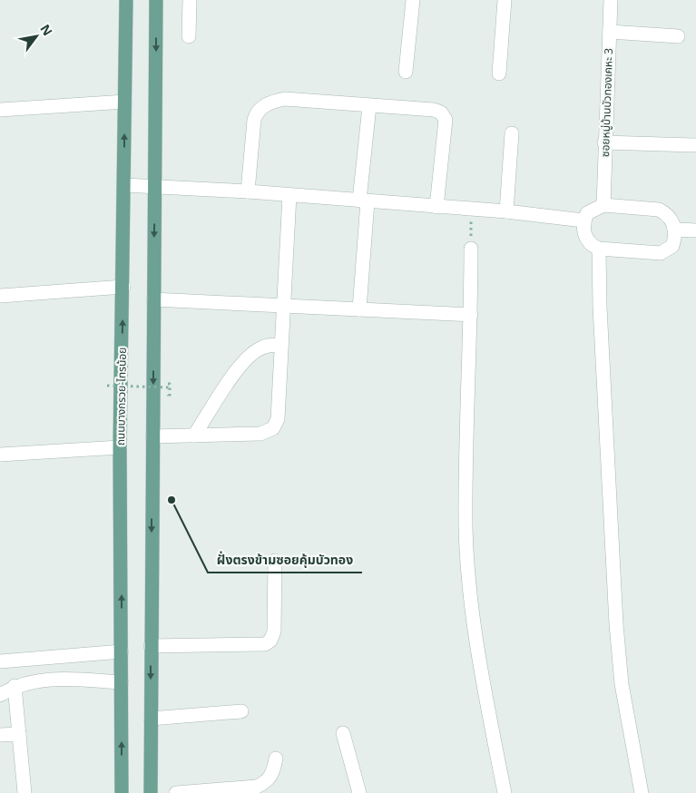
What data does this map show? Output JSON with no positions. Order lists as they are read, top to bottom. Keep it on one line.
{"streets":{"main road":["ถนนบางกรวย-ไทรน้อย"],"street":["ซอยหมู่บ้านบัวทองเคหะ 3"]},"places":["ฝั่งตรงข้ามซอยคุ้มบัวทอง"],"north":"top right"}
